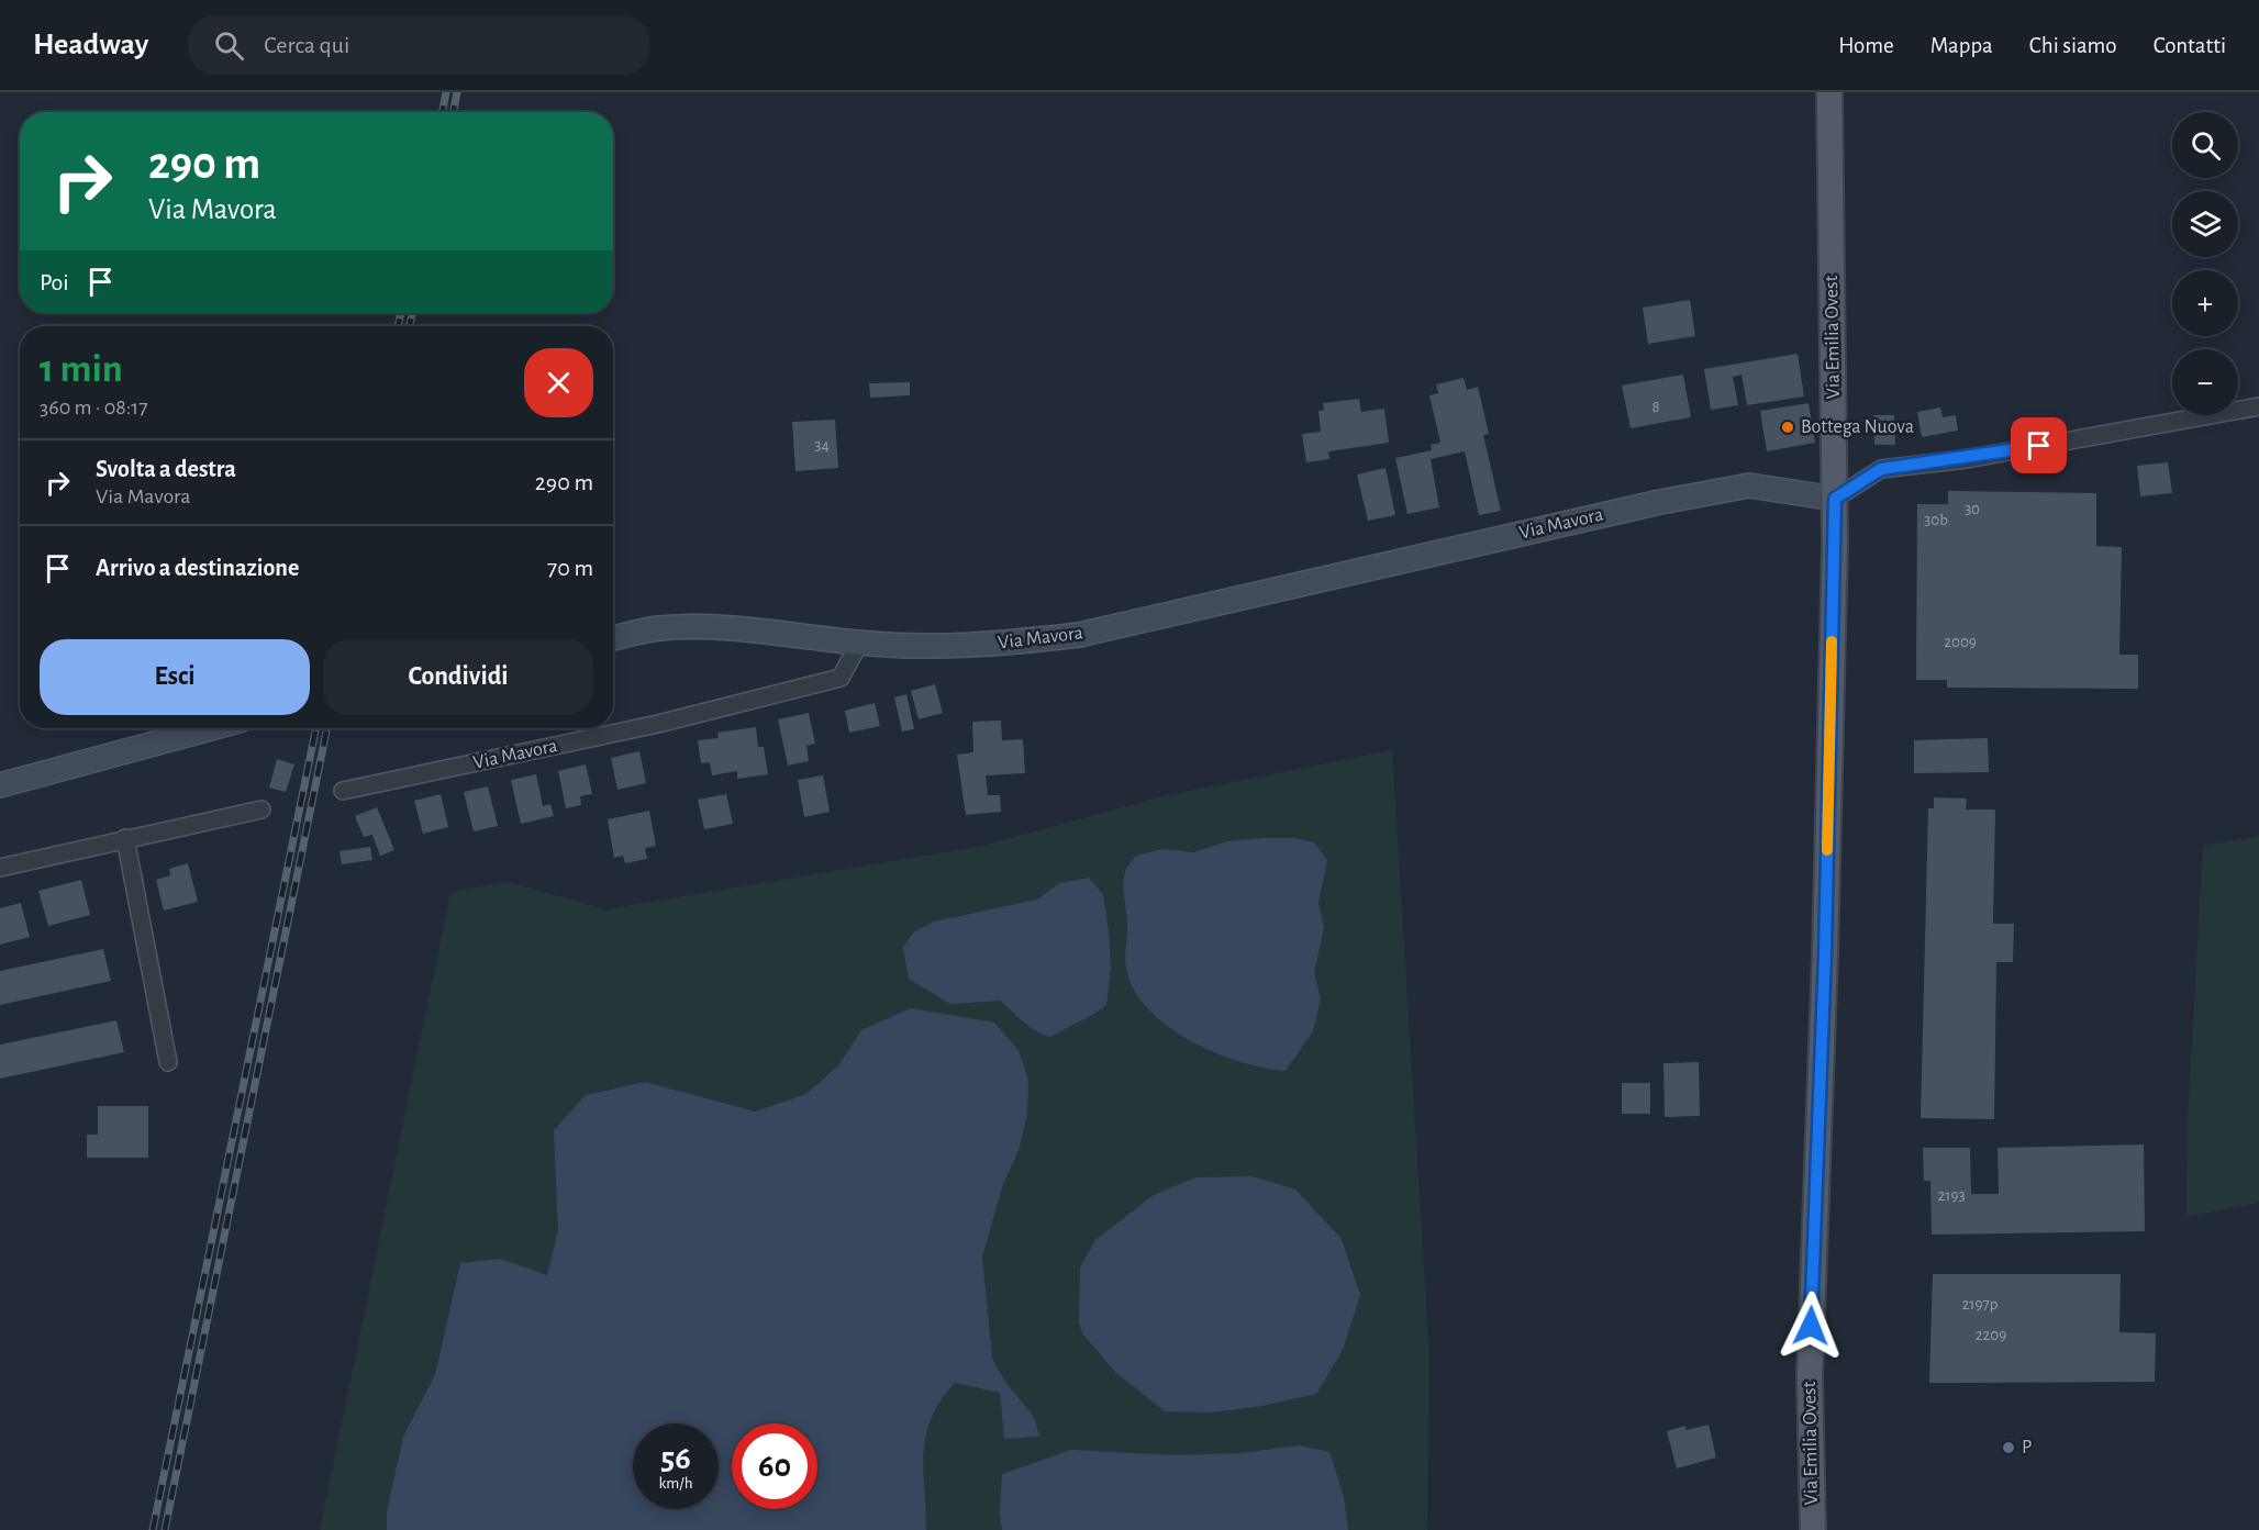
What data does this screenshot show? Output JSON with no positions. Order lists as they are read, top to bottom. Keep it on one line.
{"streets":{"main road":["Via Emilia Ovest"],"street":["Via Mavora"]},"crossings":[["Via Emilia Ovest","Via Mavora"]],"places":["Bottega Nuova","P"],"house_numbers":["8","34","30","30b","2009","2193","2197p","2209"],"page":{"header":"Headway","search":"Cerca qui","nav":["Home","Mappa","Chi siamo","Contatti"],"map_buttons":["+","−"],"turn":["290 m","Via Mavora"],"then":"Poi","heading":["1 min","360 m · 08:17"],"list":[{"name":"Svolta a destra","note":"Via Mavora","value":"290 m"},{"name":"Arrivo a destinazione","value":"70 m"}],"buttons":["Esci","Condividi"],"speed":"56 km/h","limit":"60"}}
